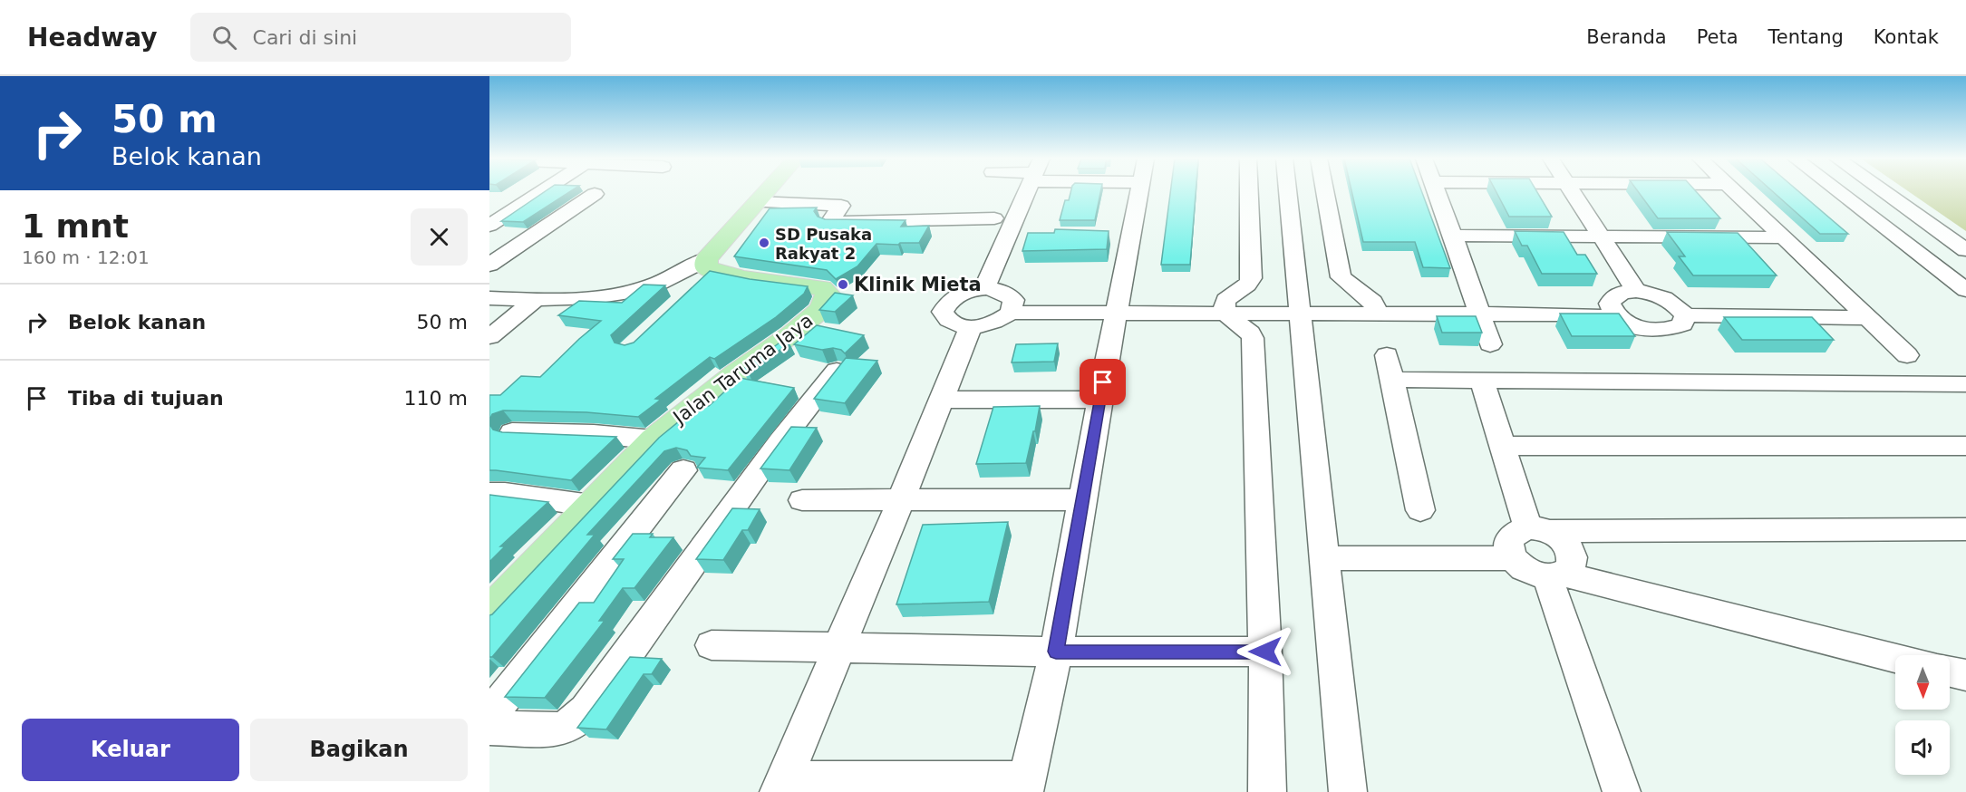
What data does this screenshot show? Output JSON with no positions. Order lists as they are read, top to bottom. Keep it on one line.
{"streets":{"main road":["Jalan Taruma Jaya"]},"places":["SD Pusaka Rakyat 2","Klinik Mieta"],"north":"bottom","page":{"header":"Headway","search":"Cari di sini","nav":["Beranda","Peta","Tentang","Kontak"],"turn":["50 m","Belok kanan"],"heading":["1 mnt","160 m · 12:01"],"list":[{"name":"Belok kanan","value":"50 m"},{"name":"Tiba di tujuan","value":"110 m"}],"buttons":["Keluar","Bagikan"]}}
